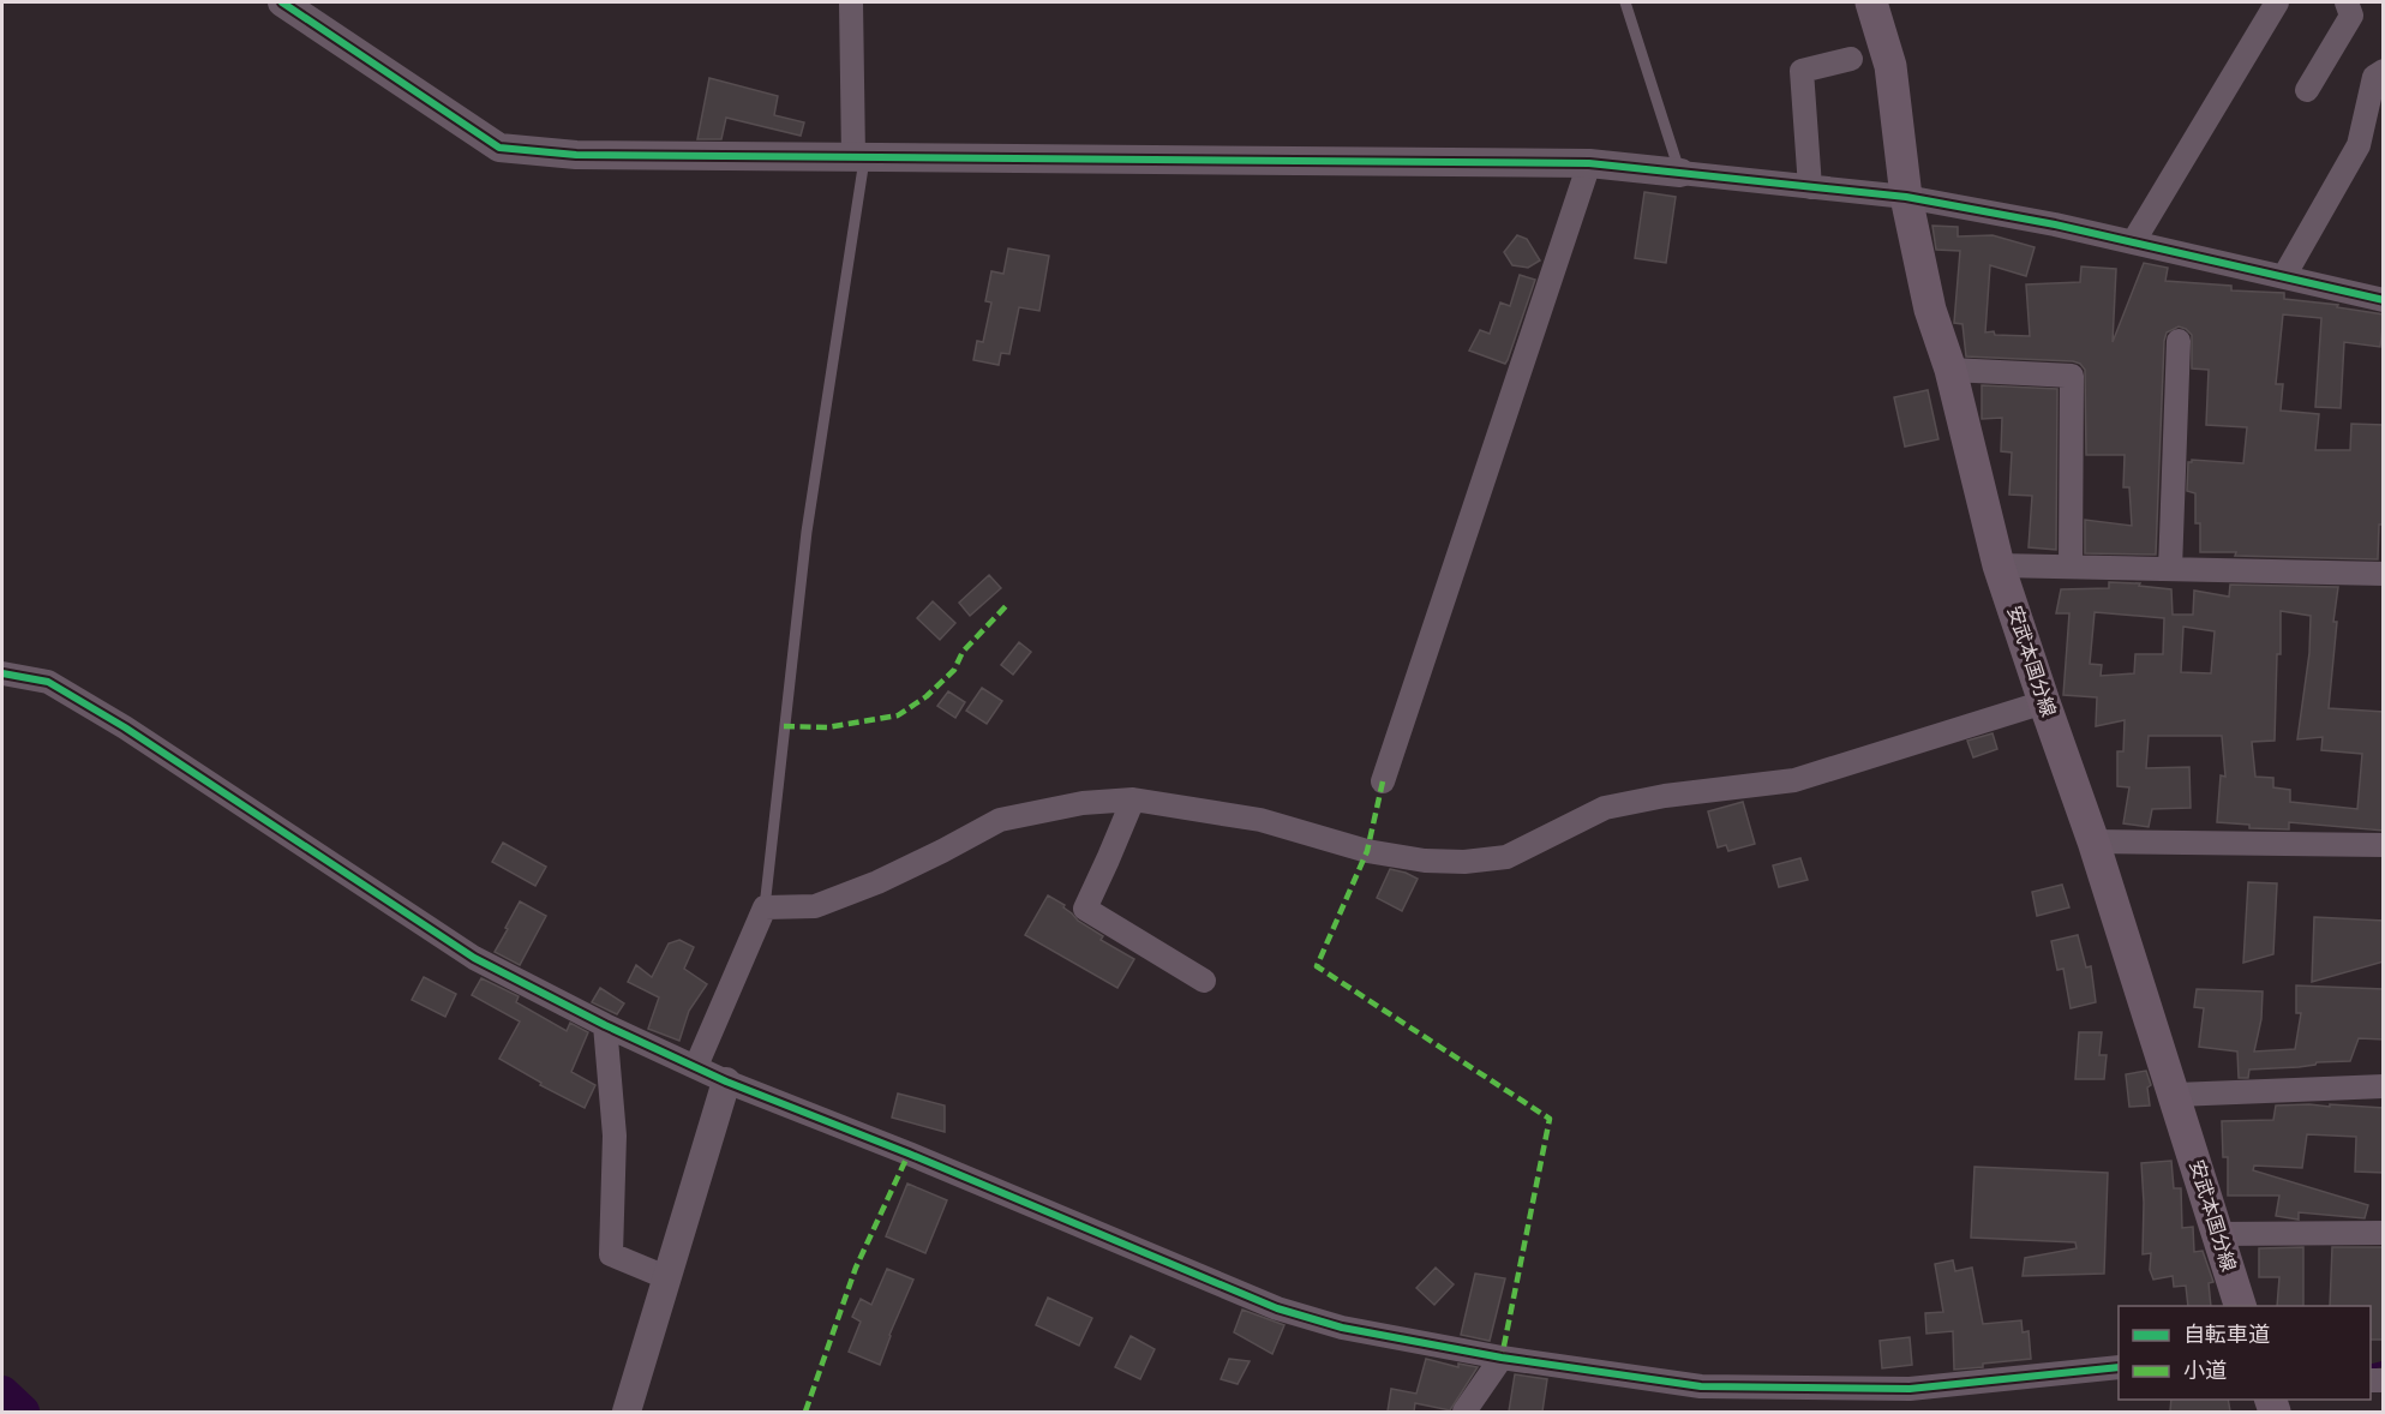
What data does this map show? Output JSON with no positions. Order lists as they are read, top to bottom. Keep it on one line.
{"streets":{"main road":["安武本国分線"]},"legend":["自転車道","小道"]}
